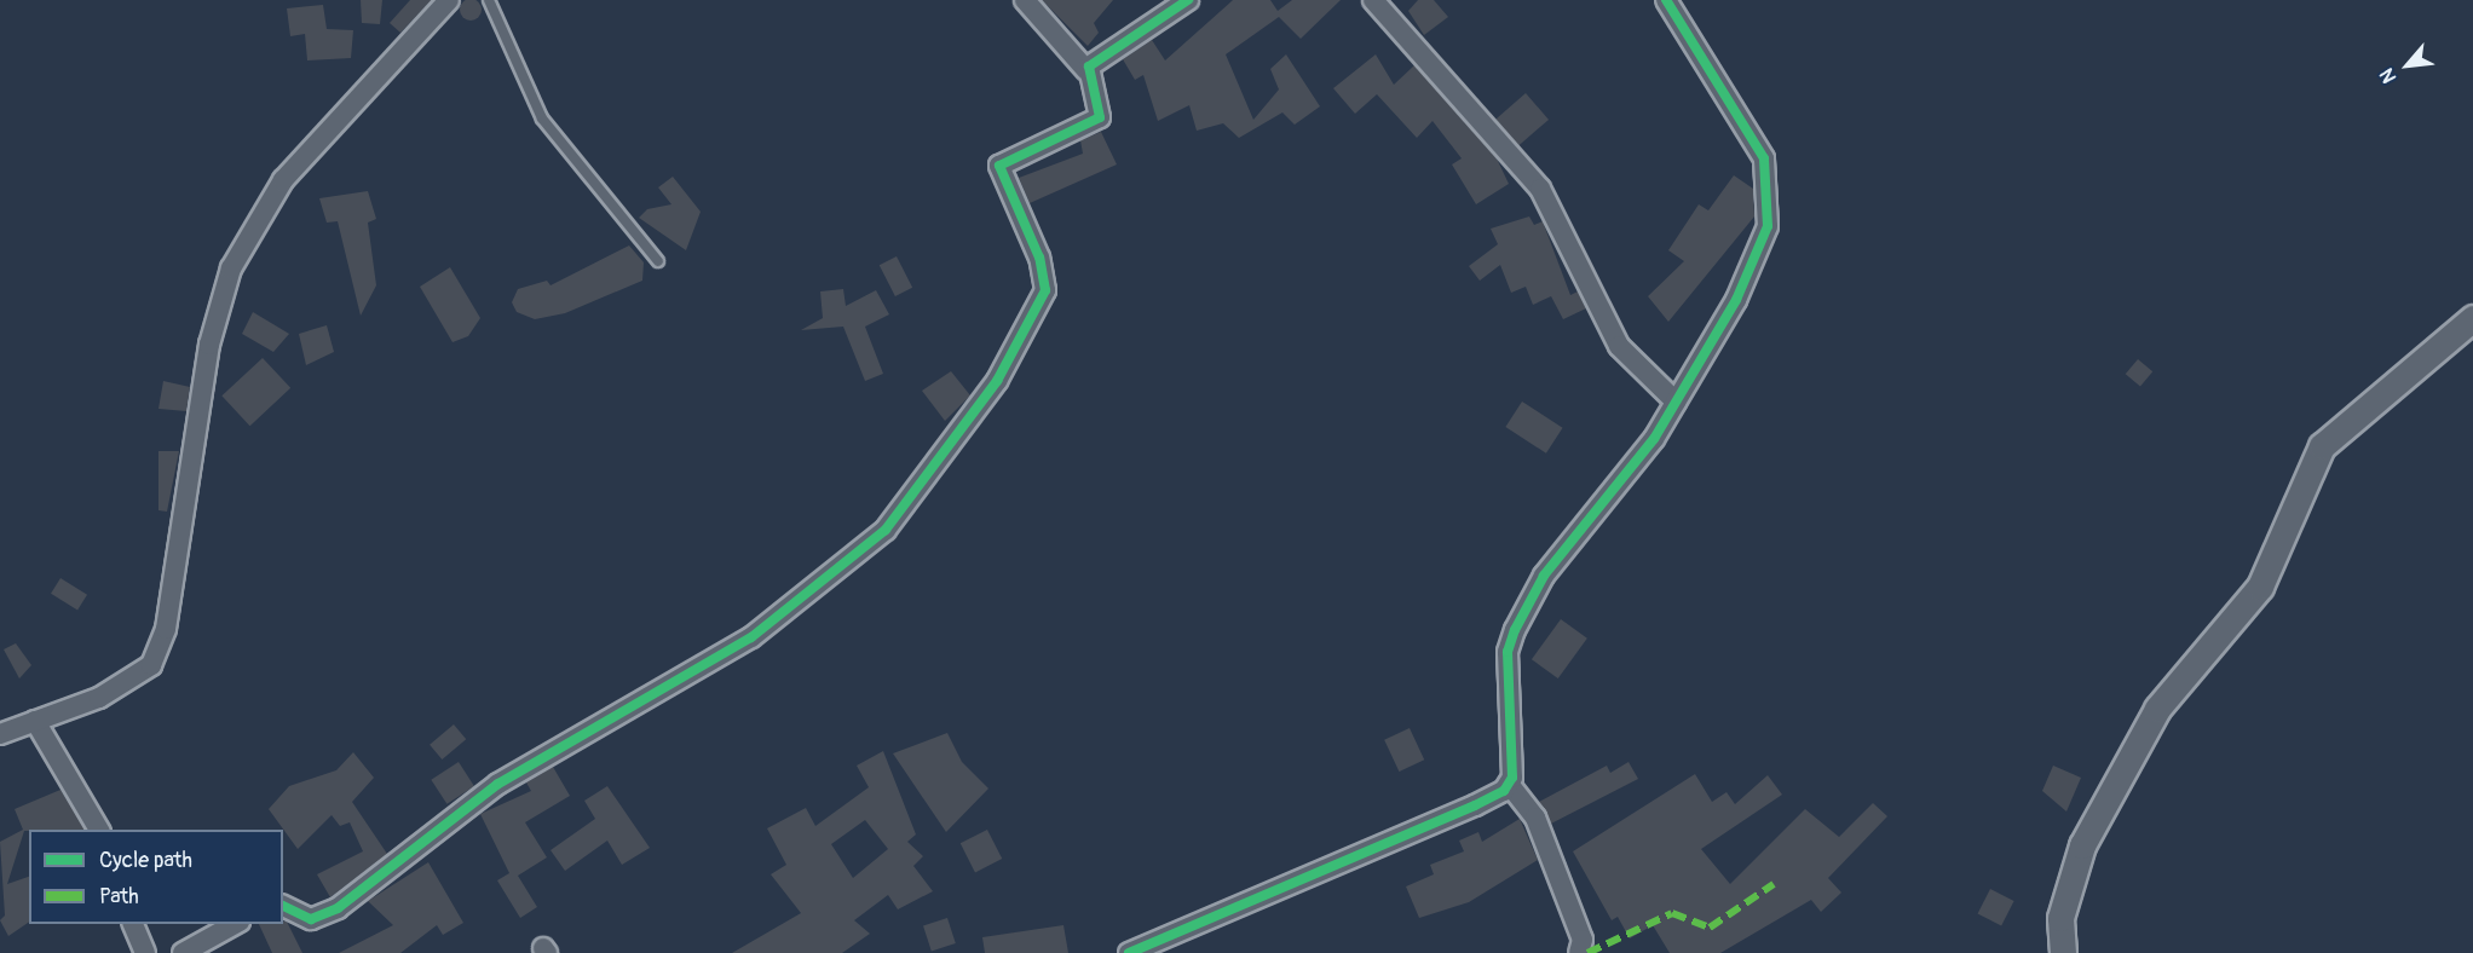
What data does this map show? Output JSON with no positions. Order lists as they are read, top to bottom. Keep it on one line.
{"legend":["Cycle path","Path"],"north":"bottom left"}
